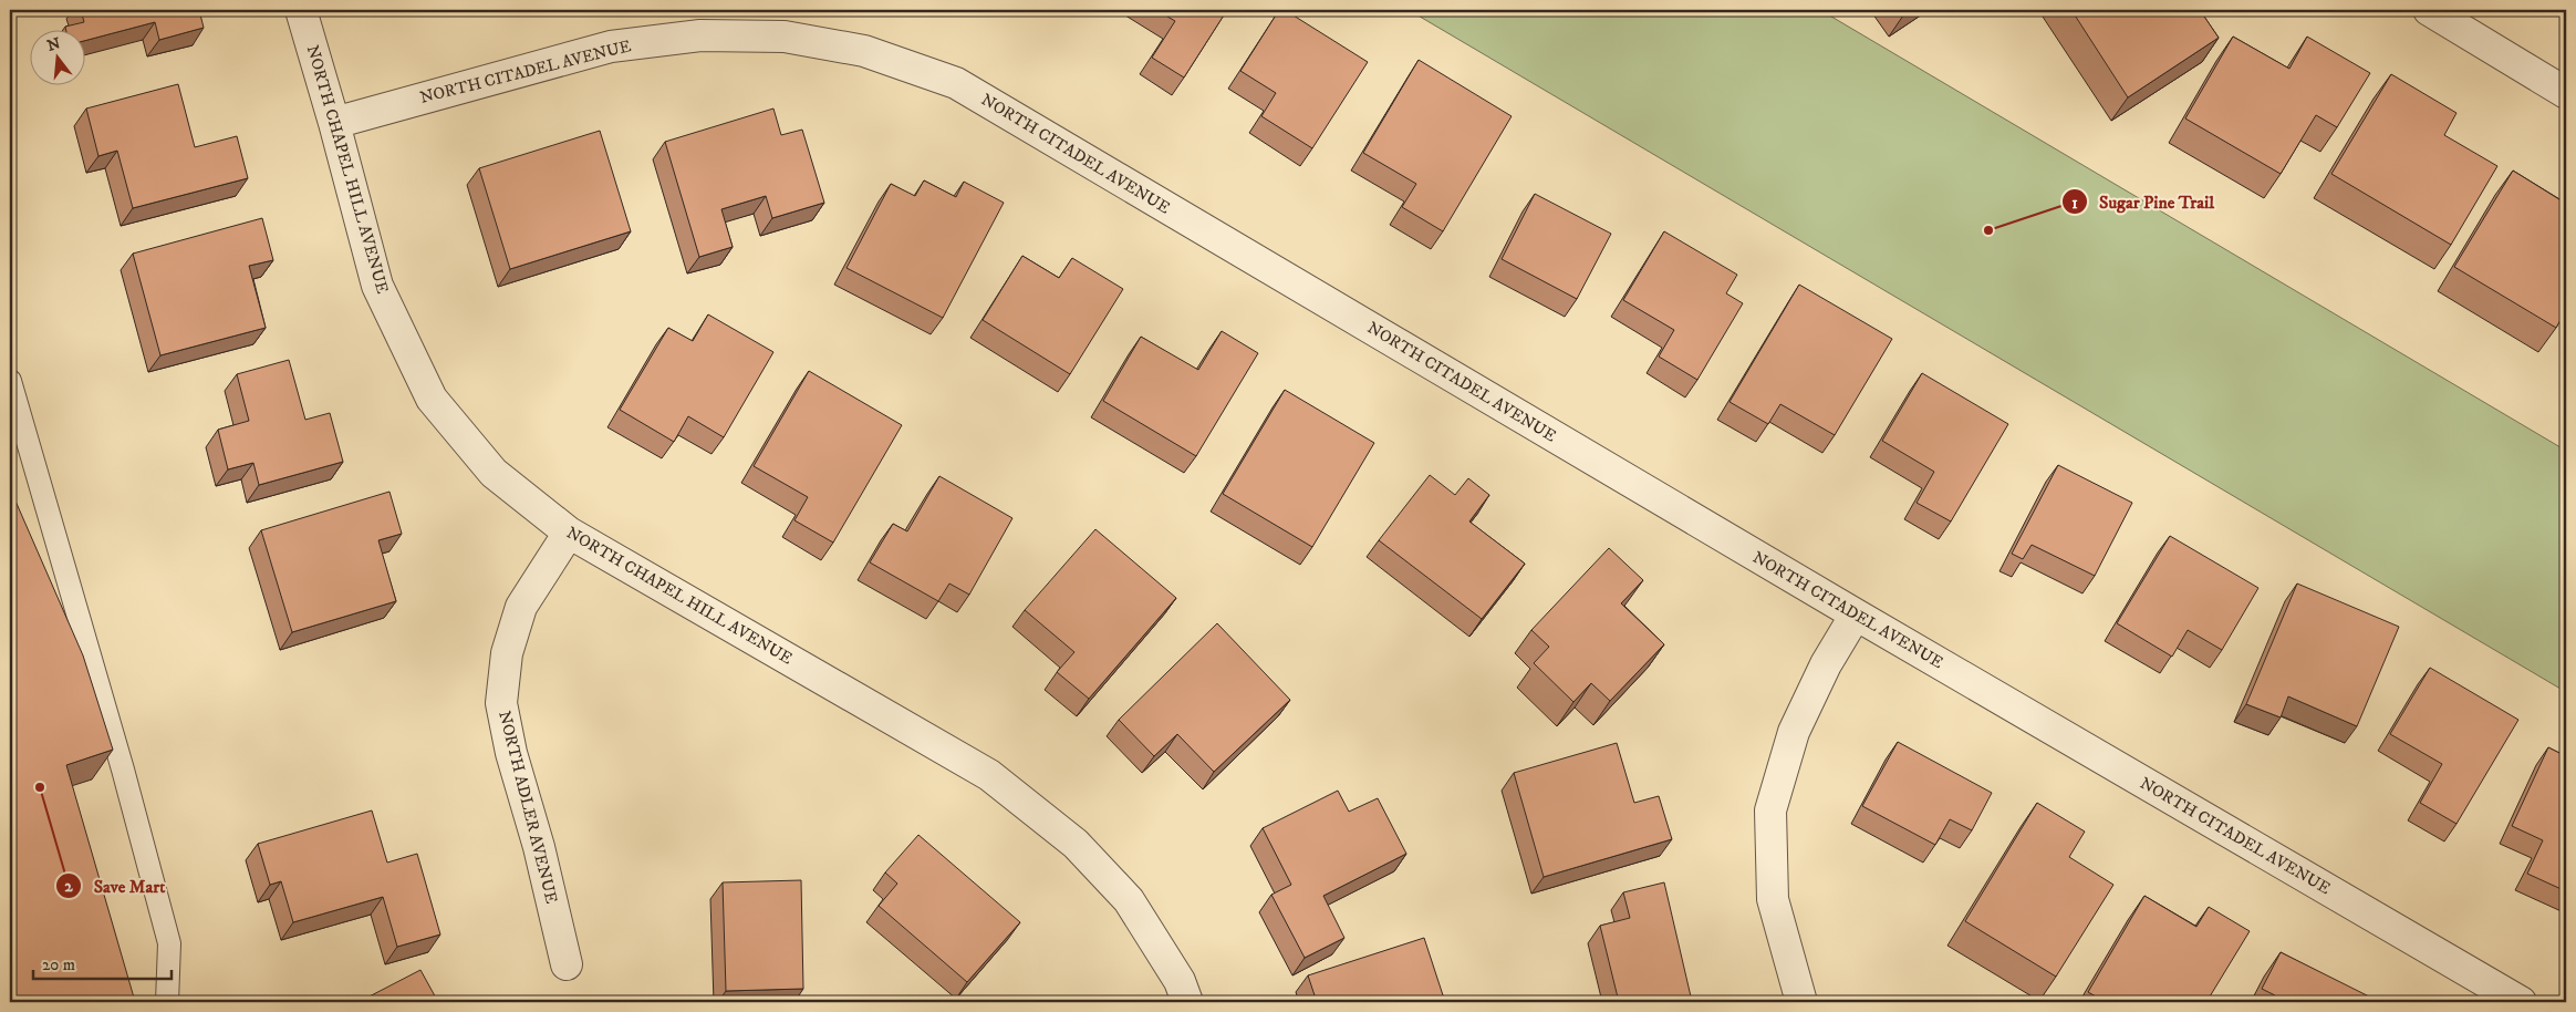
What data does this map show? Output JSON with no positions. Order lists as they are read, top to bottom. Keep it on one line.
{"streets":{"street":["NORTH CITADEL AVENUE","NORTH CHAPEL HILL AVENUE","NORTH ADLER AVENUE"]},"crossings":[["NORTH CITADEL AVENUE","NORTH CHAPEL HILL AVENUE"],["NORTH CHAPEL HILL AVENUE","NORTH ADLER AVENUE"]],"places":["Sugar Pine Trail","Save Mart"],"scale_bar":"20 m","north":"top"}
